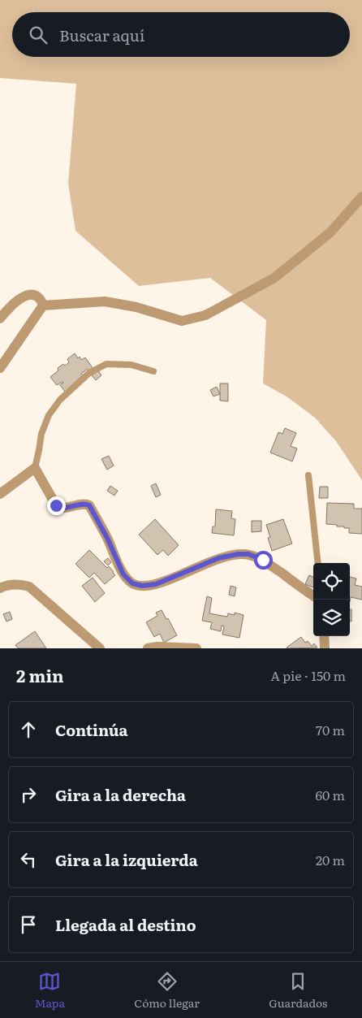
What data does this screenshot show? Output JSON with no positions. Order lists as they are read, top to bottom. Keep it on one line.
{"page":{"search":"Buscar aquí","heading":["2 min","A pie · 150 m"],"list":[["Continúa","70 m"],["Gira a la derecha","60 m"],["Gira a la izquierda","20 m"],"Llegada al destino"],"nav":["Mapa","Cómo llegar","Guardados"]}}
